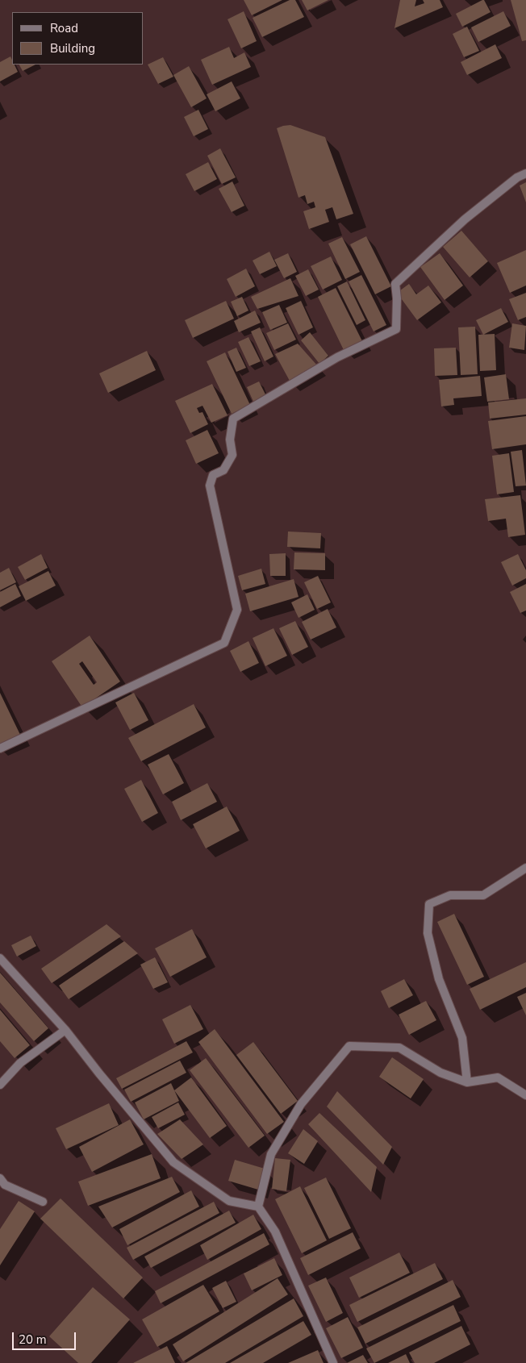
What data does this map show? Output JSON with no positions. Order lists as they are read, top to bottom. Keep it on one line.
{"legend":["Road","Building"],"scale_bar":"20 m"}
